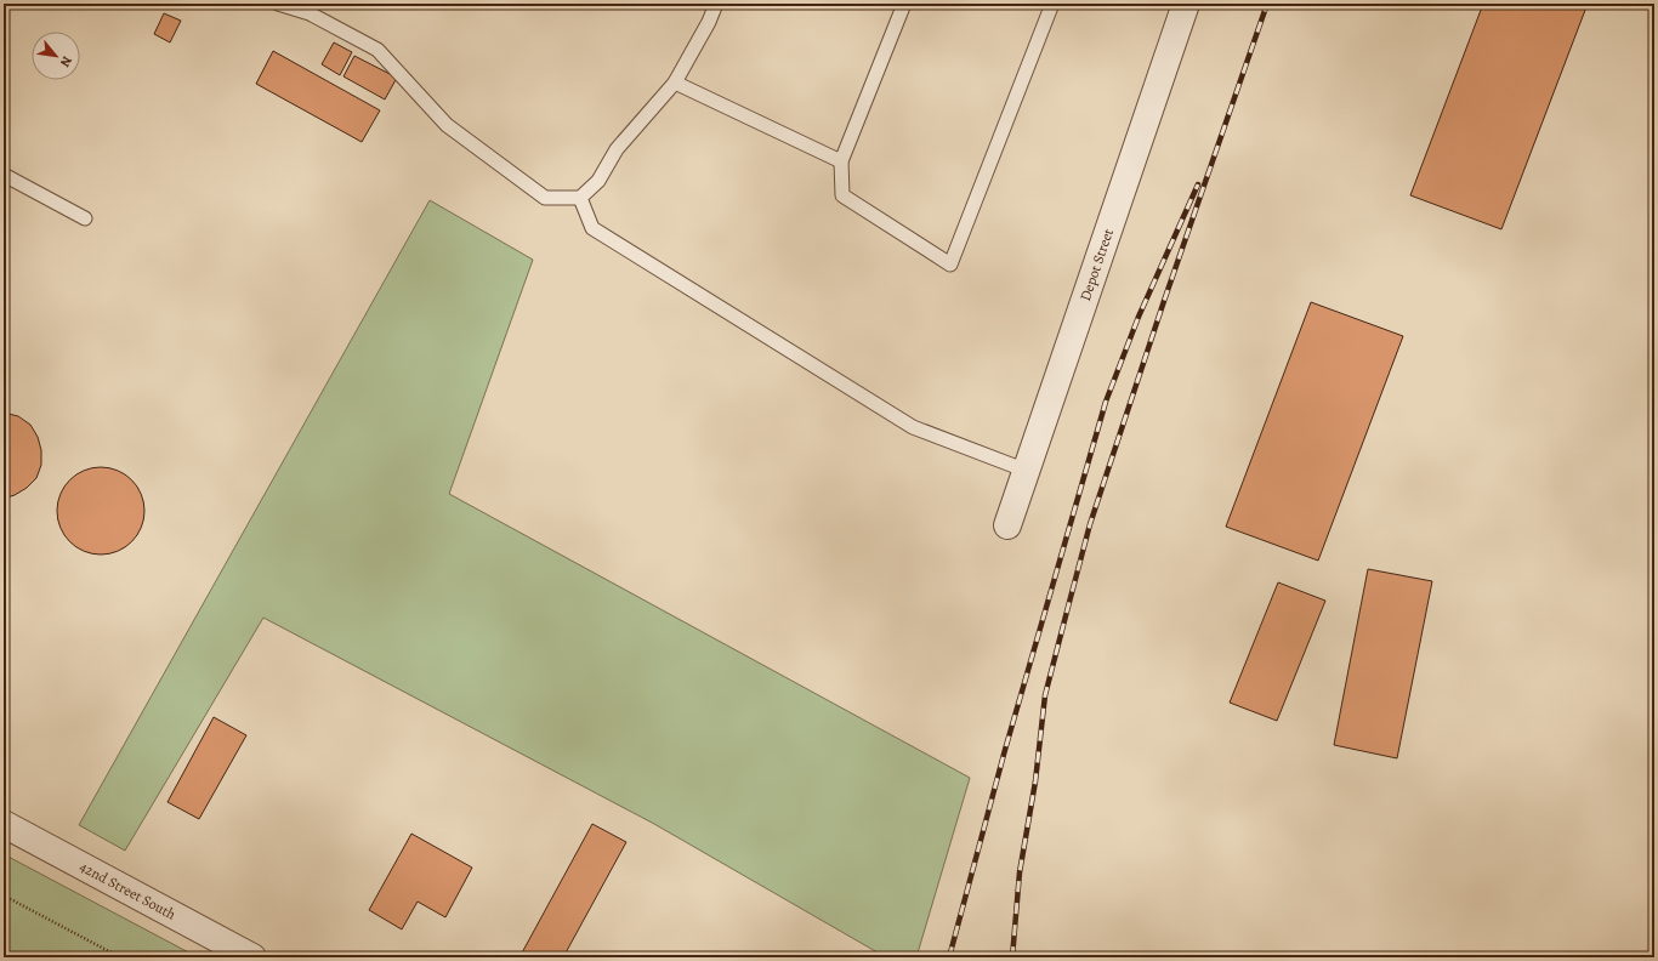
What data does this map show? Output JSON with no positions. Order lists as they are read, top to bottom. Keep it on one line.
{"streets":{"street":["Depot Street","42nd Street South"]},"north":"bottom right"}
